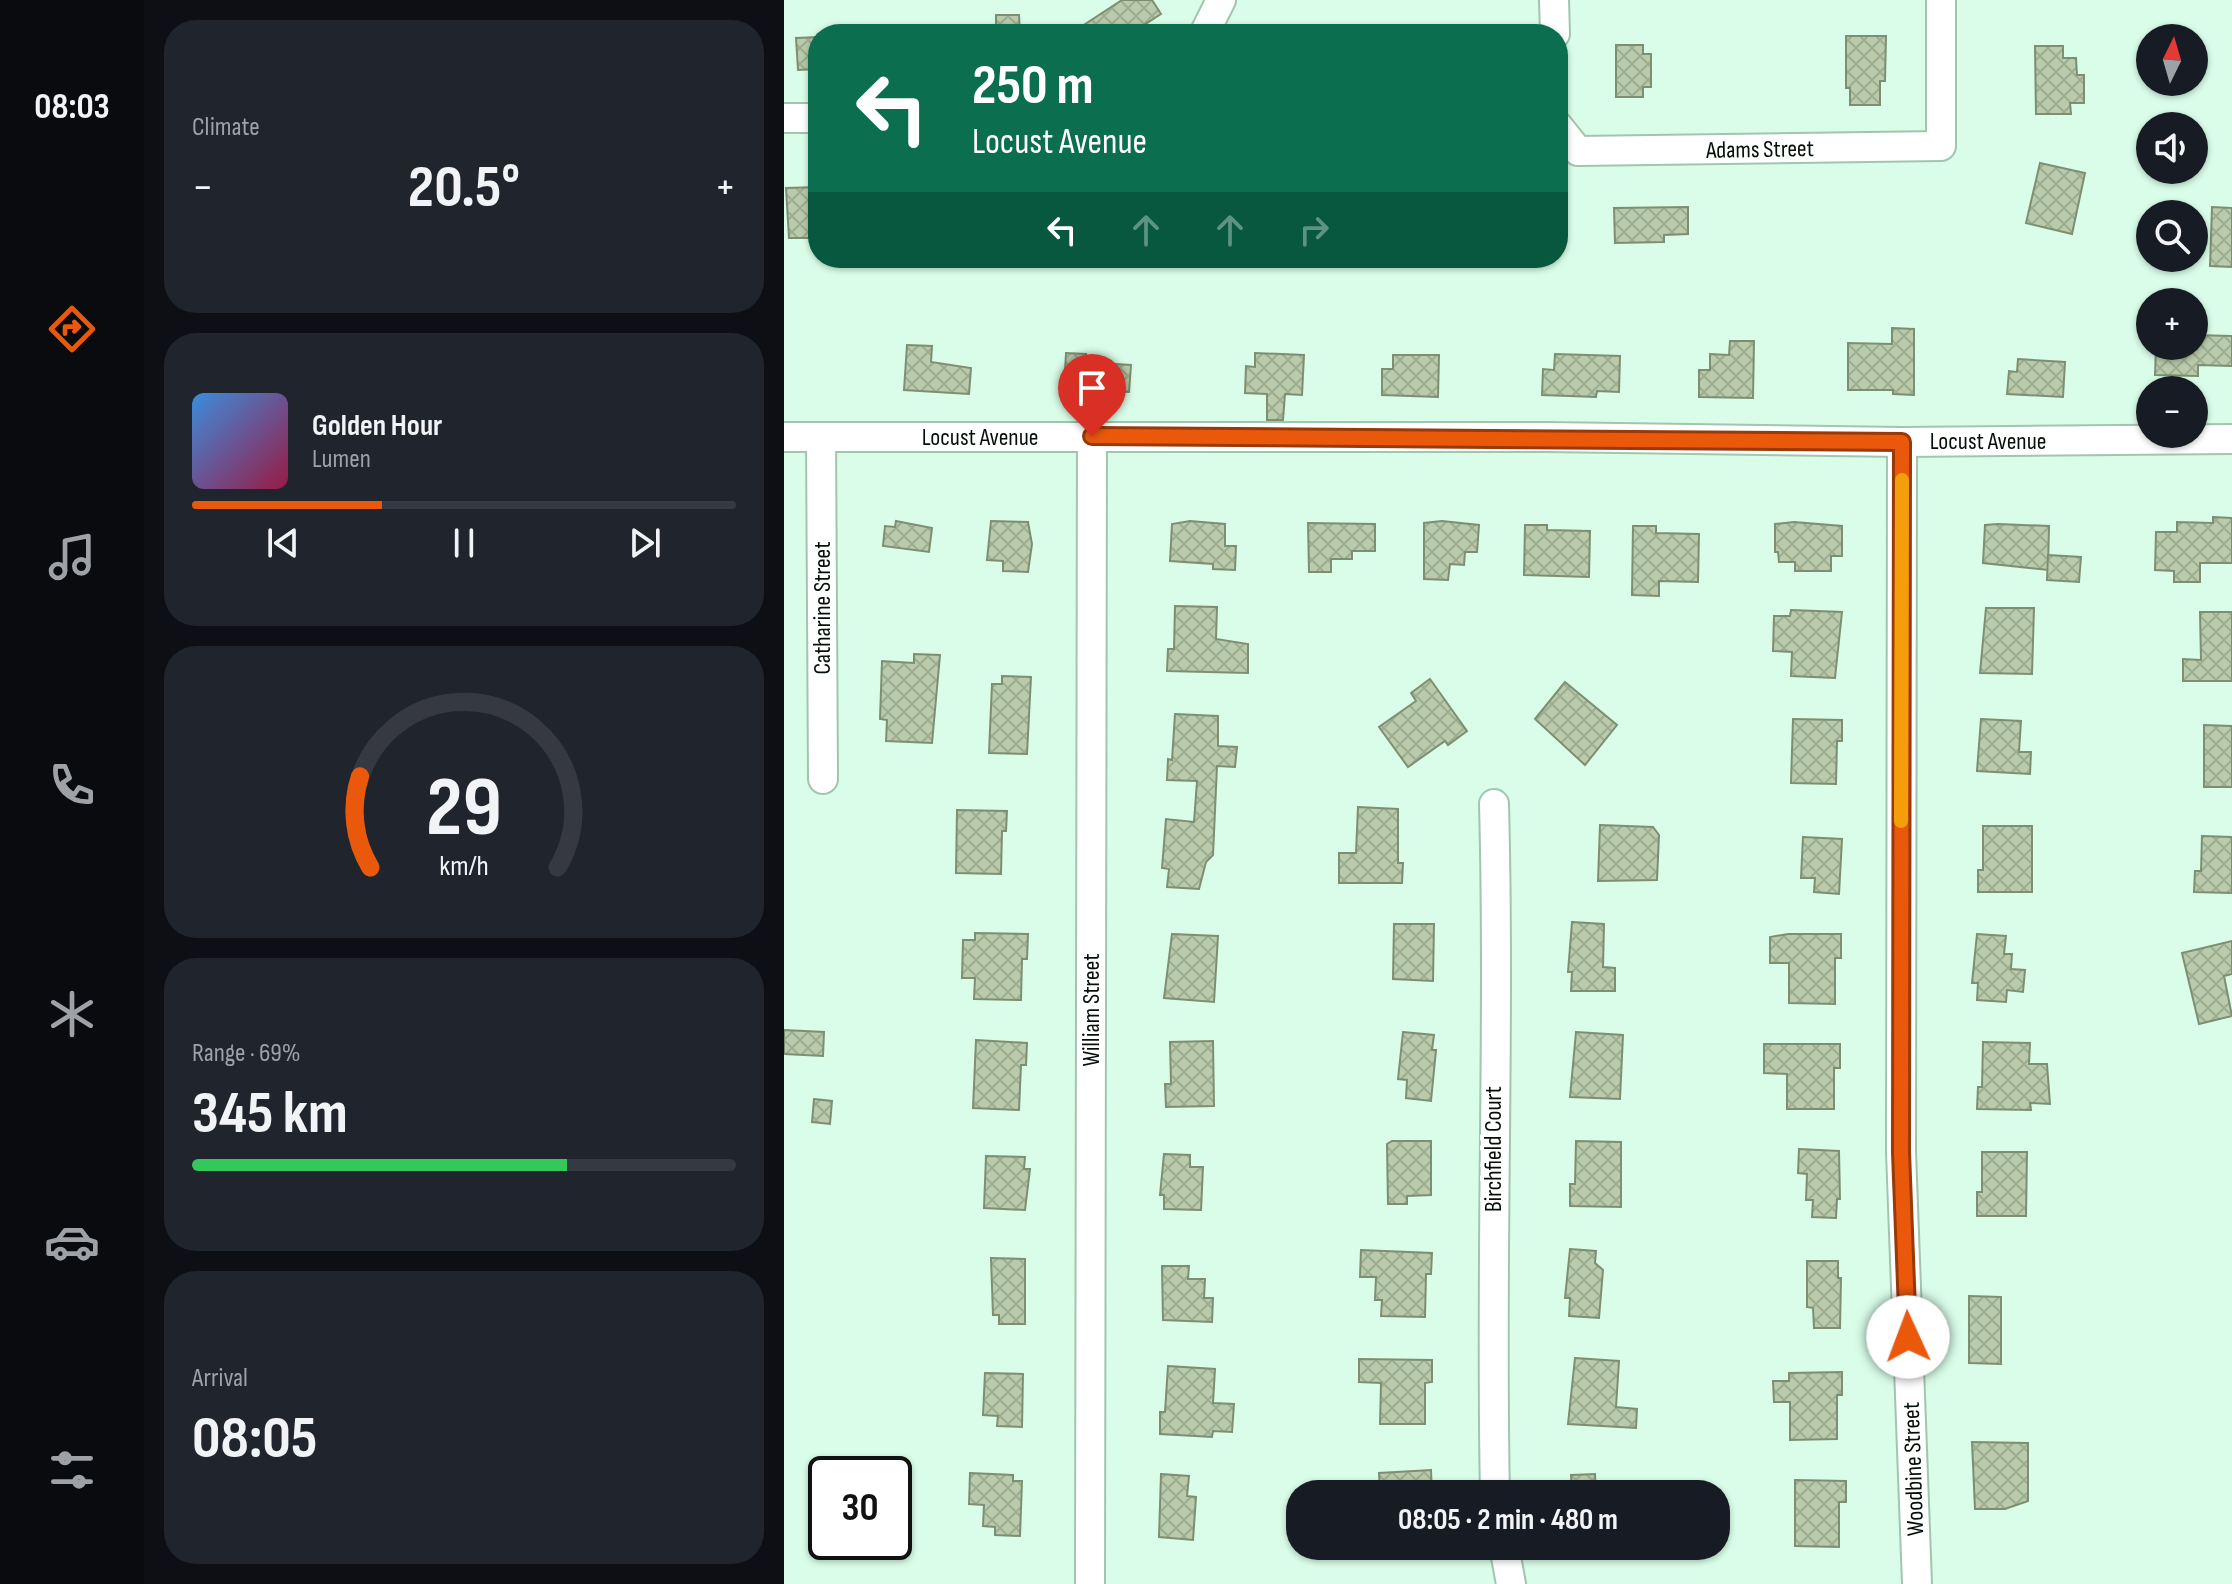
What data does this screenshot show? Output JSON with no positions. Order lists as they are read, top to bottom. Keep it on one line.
{"streets":{"street":["Adams Street","Locust Avenue","Catharine Street","William Street","Birchfield Court","Woodbine Street"]},"crossings":[["Locust Avenue","Catharine Street"],["Locust Avenue","William Street"],["Locust Avenue","Woodbine Street"]],"north":"top","page":{"tabs":"08:03","tile":["Climate",["Range · 69%","345 km"],["Arrival","08:05"]],"map_buttons":["+","−"],"turn":["250 m","Locust Avenue"],"heat":["−","20.5°","+"],"song":["Golden Hour","Lumen"],"limit":"30","trip":"08:05 · 2 min · 480 m","gauge":["29","km/h"]}}
